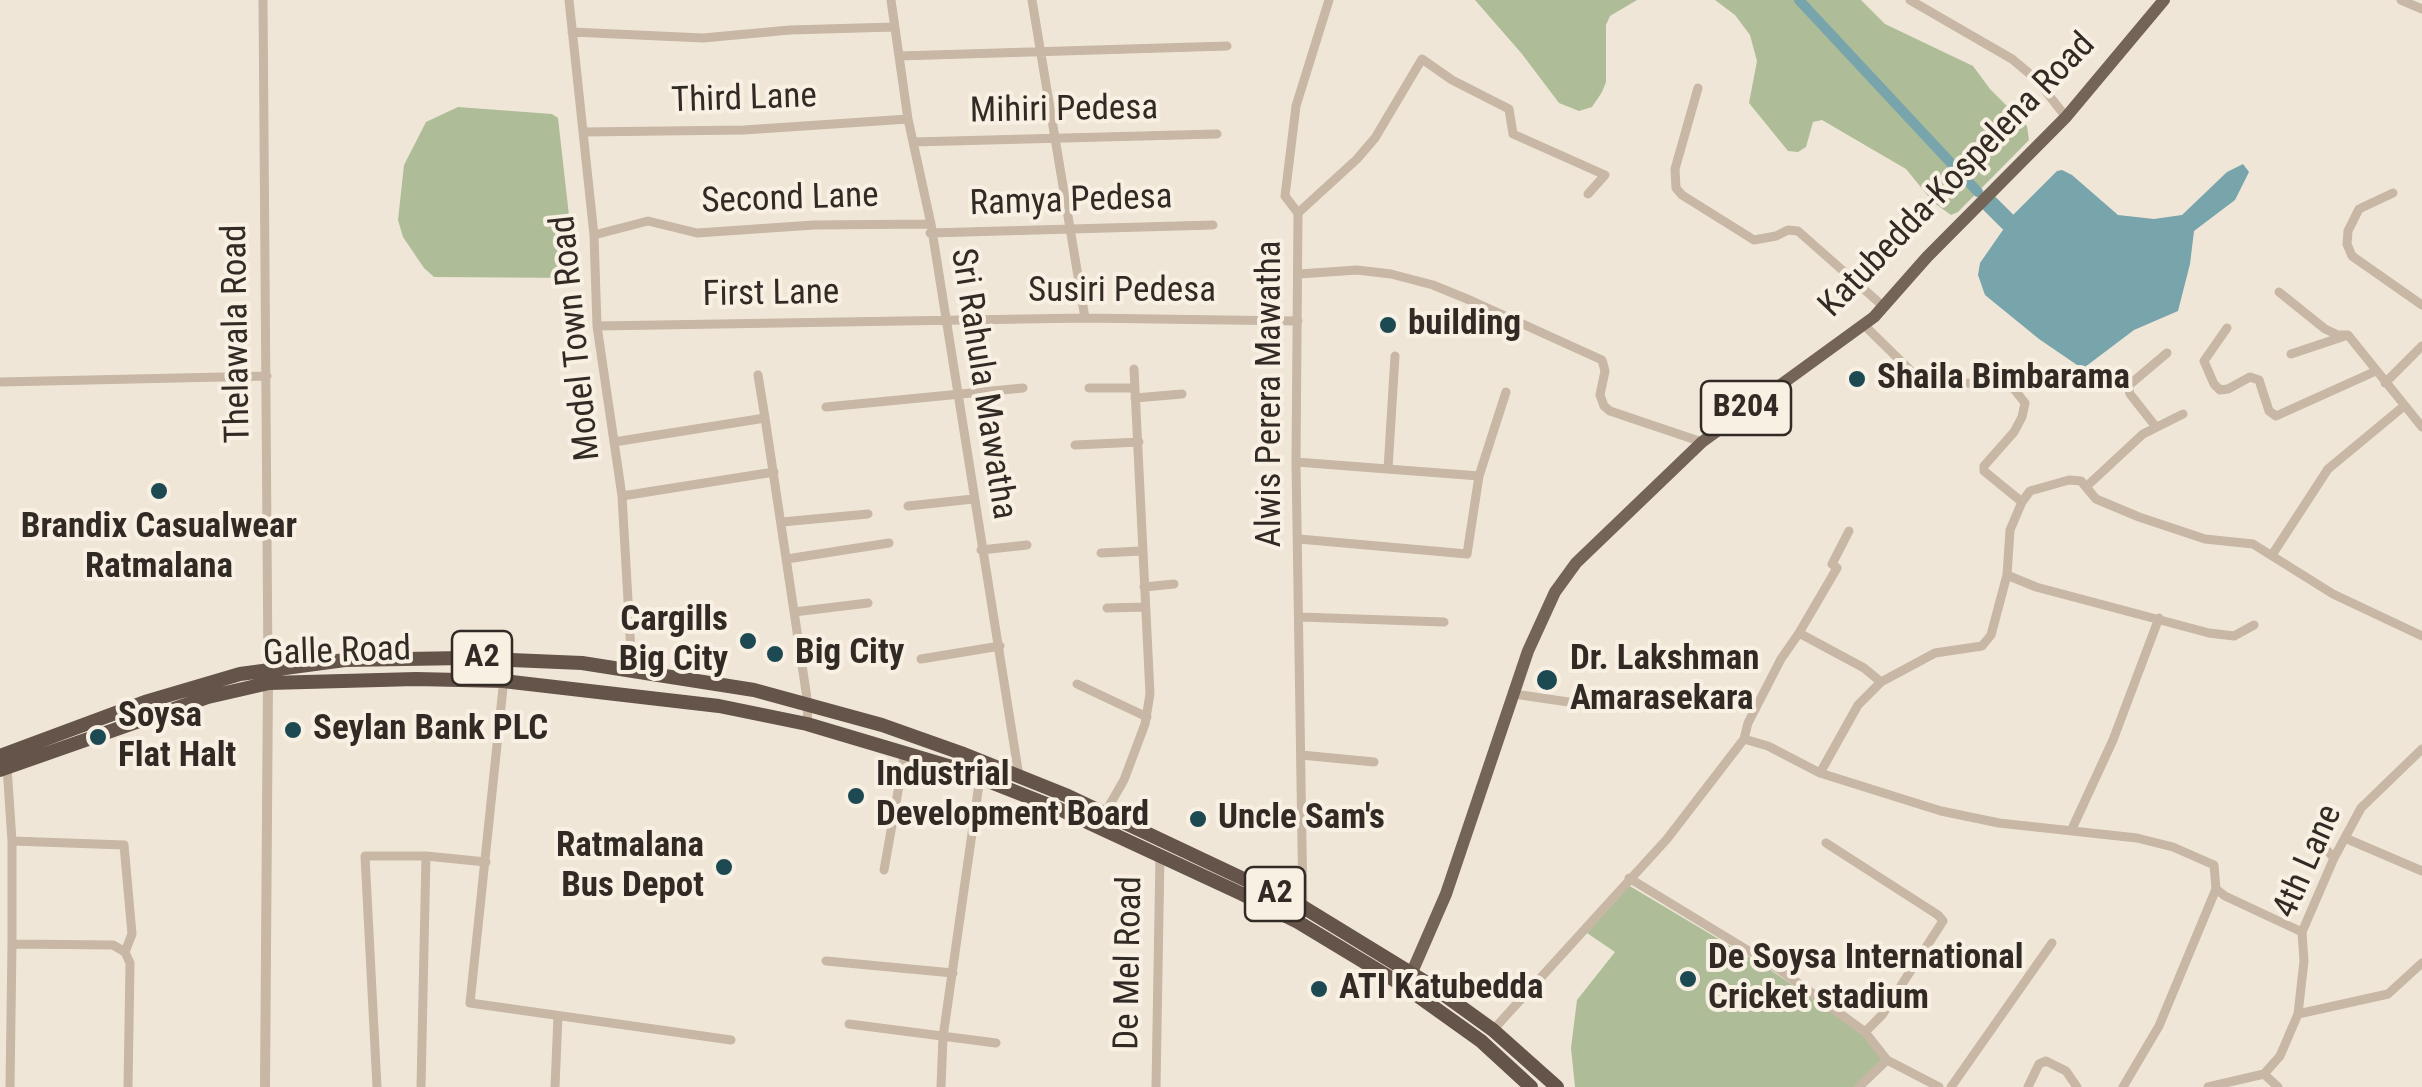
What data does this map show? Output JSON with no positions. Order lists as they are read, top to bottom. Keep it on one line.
{"streets":{"highway":["Galle Road","A2"],"main road":["Katubedda-Kospelena Road","B204"],"street":["Third Lane","Mihiri Pedesa","Second Lane","Ramya Pedesa","Susiri Pedesa","First Lane","Thelawala Road","Model Town Road","Sri Rahula Mawatha","Alwis Perera Mawatha","4th Lane","De Mel Road"]},"crossings":[["Third Lane","Model Town Road"],["Third Lane","Sri Rahula Mawatha"],["Mihiri Pedesa","Sri Rahula Mawatha"],["Katubedda-Kospelena Road","A2"],["Second Lane","Ramya Pedesa"],["Second Lane","Model Town Road"],["Second Lane","Sri Rahula Mawatha"],["Ramya Pedesa","Sri Rahula Mawatha"],["Susiri Pedesa","First Lane"],["Susiri Pedesa","Sri Rahula Mawatha"],["Susiri Pedesa","Alwis Perera Mawatha"],["First Lane","Model Town Road"],["First Lane","Sri Rahula Mawatha"],["Thelawala Road","Galle Road"],["Model Town Road","Galle Road"],["Sri Rahula Mawatha","A2"],["Alwis Perera Mawatha","A2"],["Galle Road","A2"],["A2","De Mel Road"]],"places":["building","Shaila Bimbarama","Brandix Casualwear Ratmalana","Cargills Big City","Big City","Dr. Lakshman Amarasekara","Seylan Bank PLC","Soysa Flat Halt","Industrial Development Board","Uncle Sam's","Ratmalana Bus Depot","De Soysa International Cricket stadium","ATI Katubedda"]}
